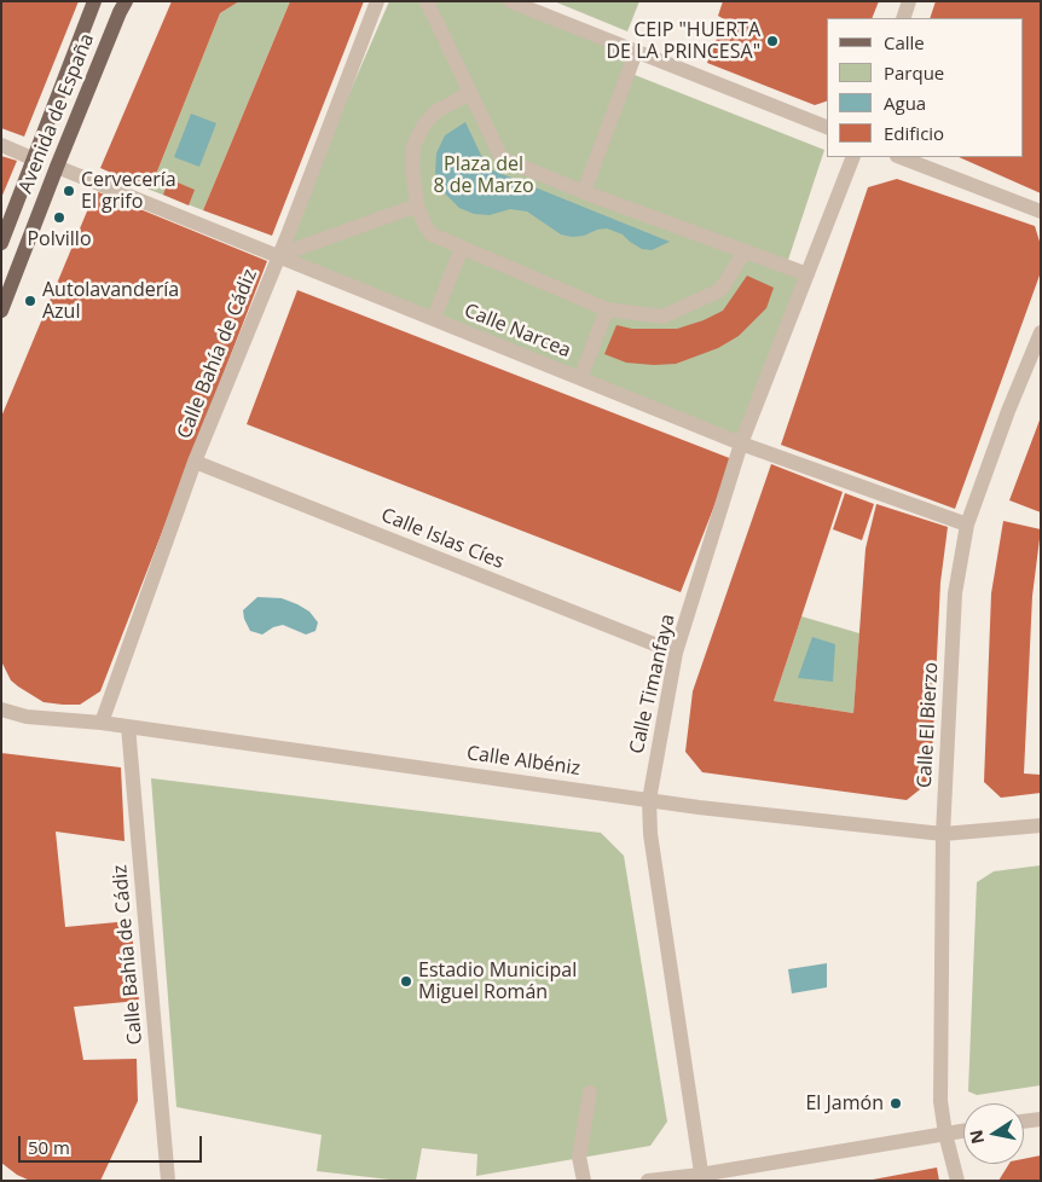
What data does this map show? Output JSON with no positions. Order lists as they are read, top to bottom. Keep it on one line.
{"streets":{"main road":["Avenida de España"],"street":["Calle Narcea","Calle Bahía de Cádiz","Calle Islas Cíes","Calle Timanfaya","Calle El Bierzo","Calle Albéniz"]},"crossings":[["Avenida de España","Calle Narcea"],["Calle Narcea","Calle Bahía de Cádiz"],["Calle Narcea","Calle Timanfaya"],["Calle Narcea","Calle El Bierzo"],["Calle Bahía de Cádiz","Calle Islas Cíes"],["Calle Bahía de Cádiz","Calle Albéniz"],["Calle Islas Cíes","Calle Timanfaya"],["Calle Timanfaya","Calle Albéniz"],["Calle El Bierzo","Calle Albéniz"]],"parks":["Plaza del 8 de Marzo"],"places":["CEIP \"HUERTA DE LA PRINCESA\"","Cervecería El grifo","Polvillo","Autolavandería Azul","Estadio Municipal Miguel Román","El Jamón"],"legend":["Calle","Parque","Agua","Edificio"],"scale_bar":"50 m","north":"left"}
